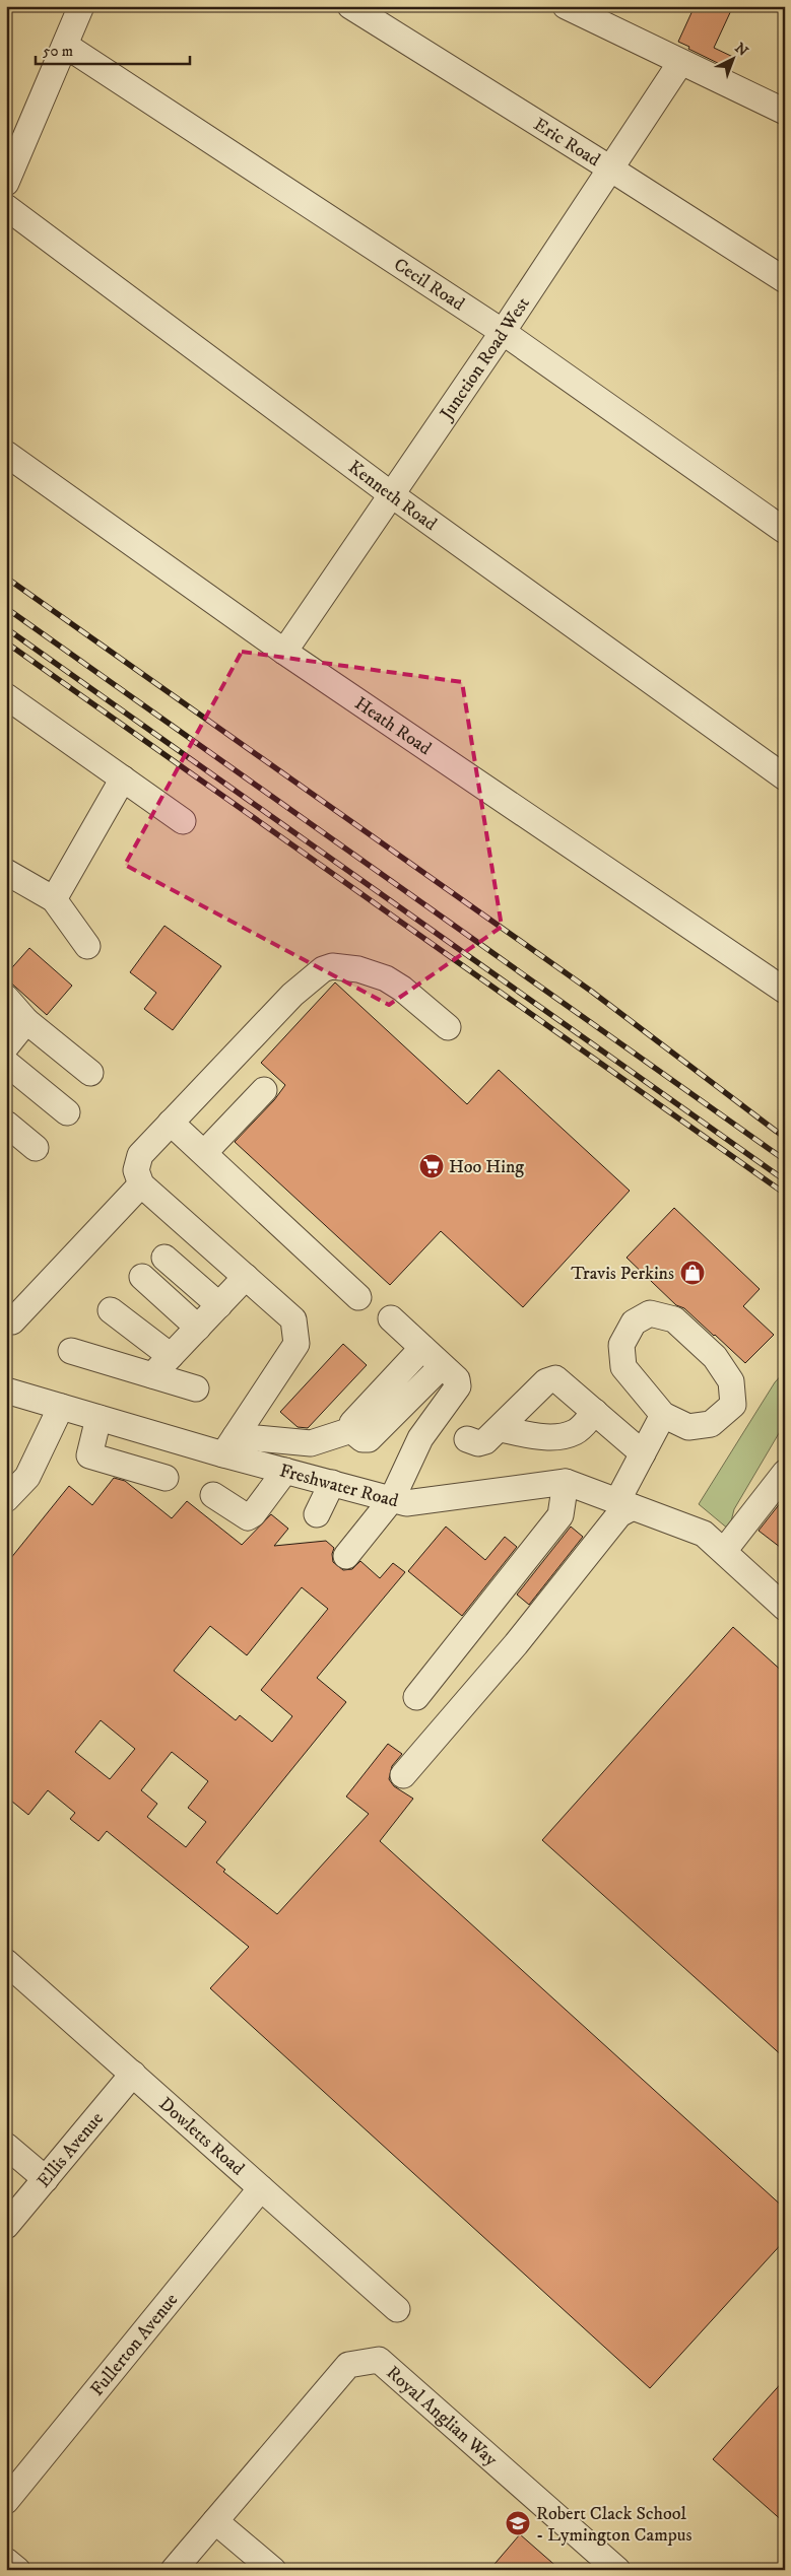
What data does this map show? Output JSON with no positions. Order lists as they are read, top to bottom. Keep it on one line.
{"streets":{"street":["Eric Road","Cecil Road","Junction Road West","Kenneth Road","Heath Road","Freshwater Road","Dowletts Road","Ellis Avenue","Fullerton Avenue","Royal Anglian Way"]},"crossings":[["Eric Road","Junction Road West"],["Cecil Road","Junction Road West"],["Junction Road West","Kenneth Road"],["Junction Road West","Heath Road"],["Dowletts Road","Ellis Avenue"],["Dowletts Road","Fullerton Avenue"]],"places":{"supermarket":["Hoo Hing"],"shop":["Travis Perkins"],"school or university":["Robert Clack School - Lymington Campus"]},"scale_bar":"50 m","north":"top right"}
